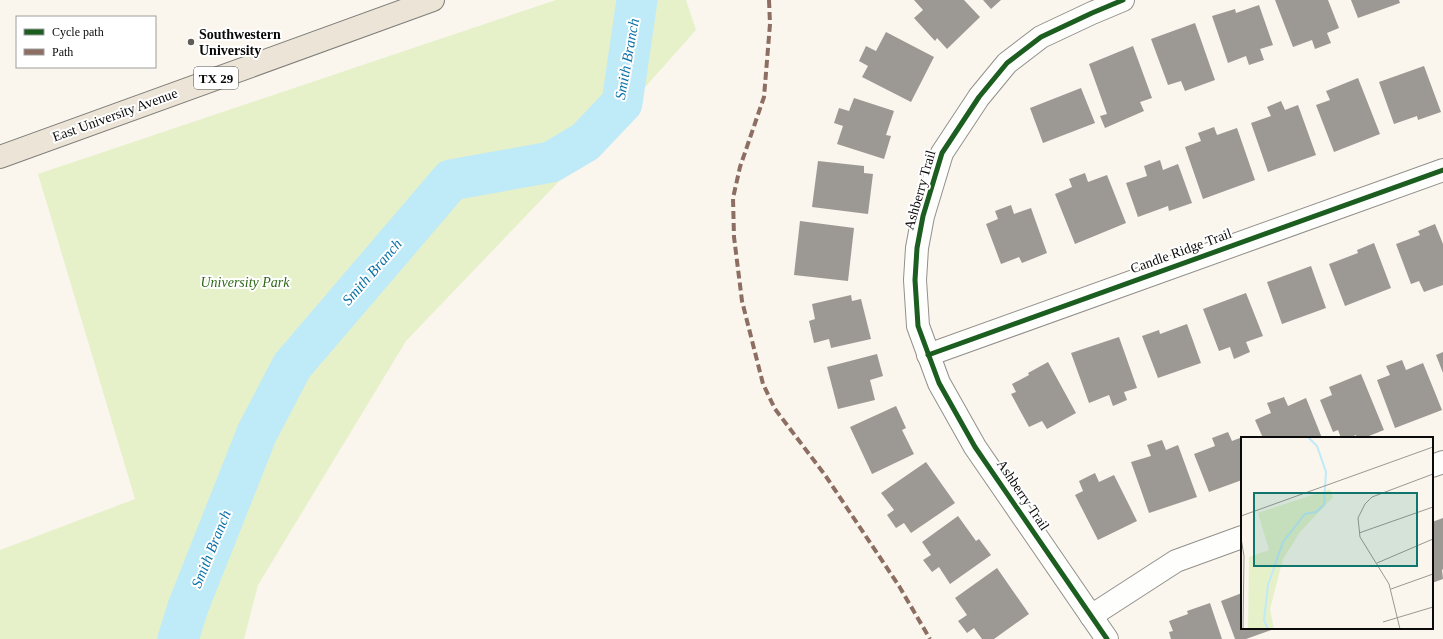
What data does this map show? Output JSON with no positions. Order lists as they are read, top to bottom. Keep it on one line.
{"streets":{"main road":["TX 29","East University Avenue"],"street":["Ashberry Trail","Candle Ridge Trail"]},"crossings":[["Ashberry Trail","Candle Ridge Trail"]],"water":["Smith Branch"],"parks":["University Park"],"places":["Southwestern University"],"legend":["Cycle path","Path"]}
